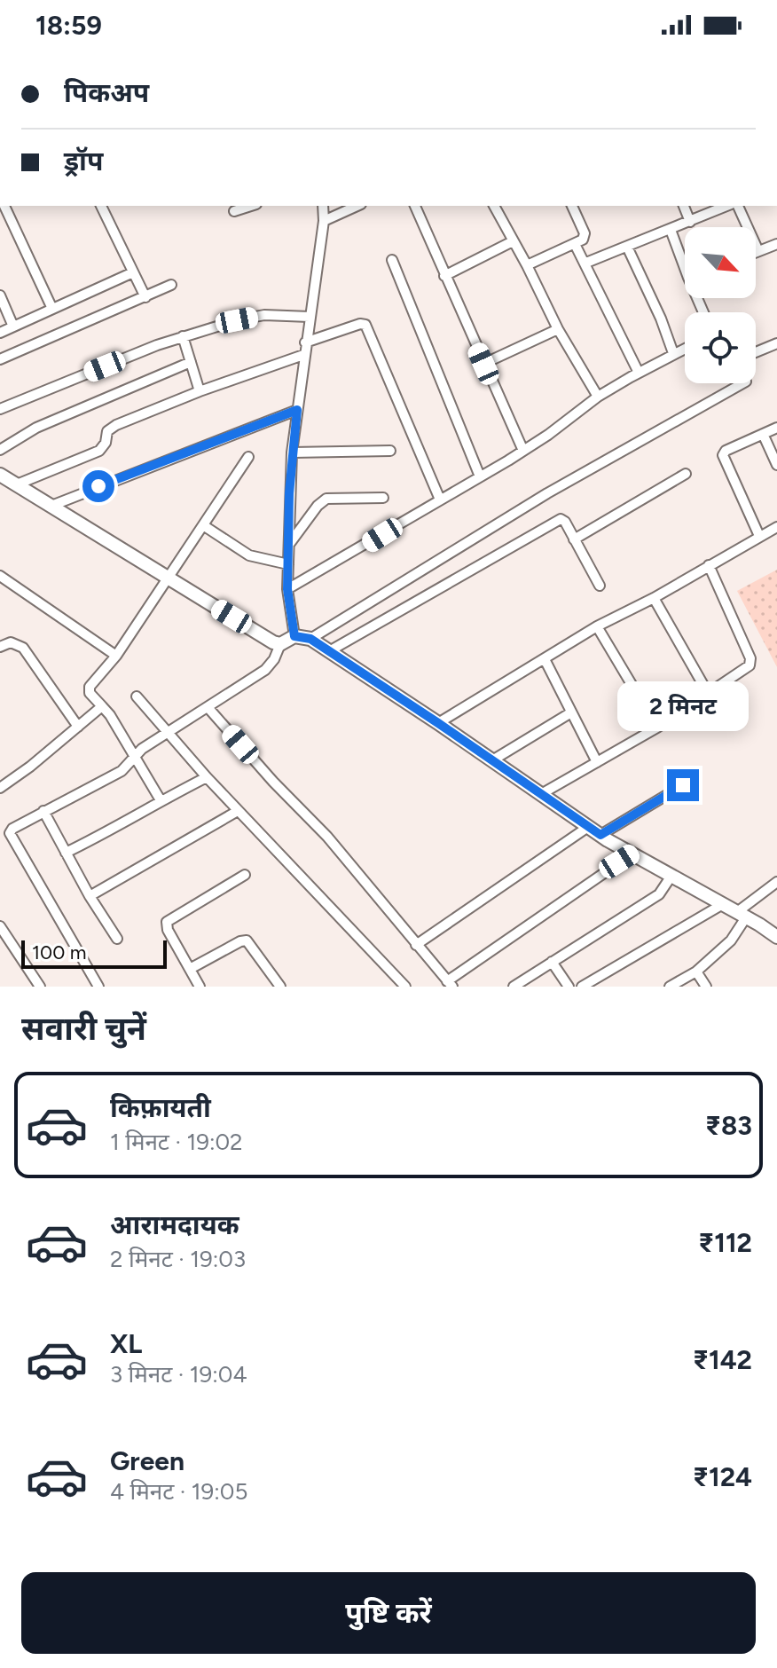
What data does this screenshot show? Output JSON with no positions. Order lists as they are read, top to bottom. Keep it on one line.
{"scale_bar":"100 m","north":"bottom right","page":{"status":"18:59","banner":["पिकअप","ड्रॉप"],"bubble":"2 मिनट","scale":"100 m","heading":"सवारी चुनें","list":[{"name":"किफ़ायती","note":"1 मिनट · 19:02","value":"₹83"},{"name":"आरामदायक","note":"2 मिनट · 19:03","value":"₹112"},{"name":"XL","note":"3 मिनट · 19:04","value":"₹142"},{"name":"Green","note":"4 मिनट · 19:05","value":"₹124"}],"buttons":"पुष्टि करें"}}
